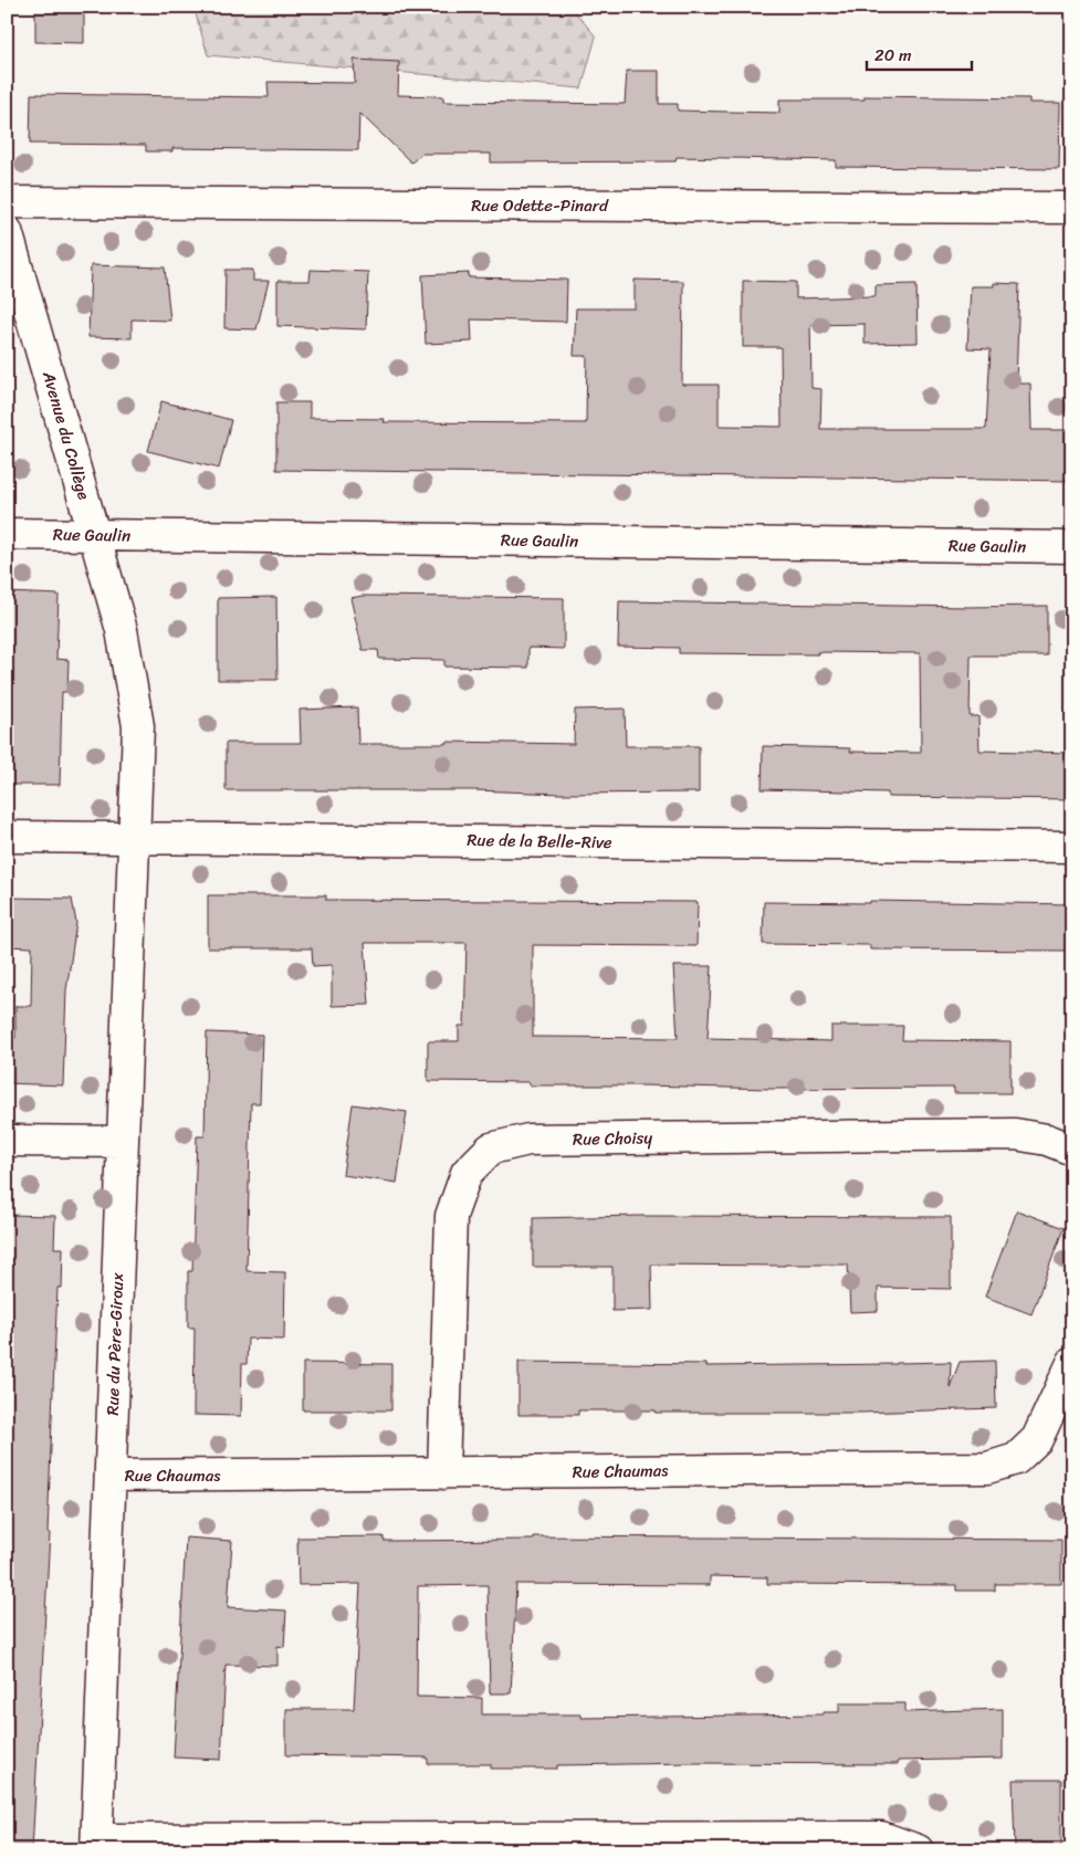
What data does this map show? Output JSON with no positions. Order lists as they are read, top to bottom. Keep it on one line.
{"streets":{"street":["Rue Odette-Pinard","Avenue du Collège","Rue Gaulin","Rue de la Belle-Rive","Rue Choisy","Rue du Père-Giroux","Rue Chaumas"]},"crossings":[["Avenue du Collège","Rue Gaulin"],["Avenue du Collège","Rue de la Belle-Rive"],["Avenue du Collège","Rue du Père-Giroux"],["Rue de la Belle-Rive","Rue du Père-Giroux"],["Rue Choisy","Rue Chaumas"],["Rue du Père-Giroux","Rue Chaumas"]],"scale_bar":"20 m"}
